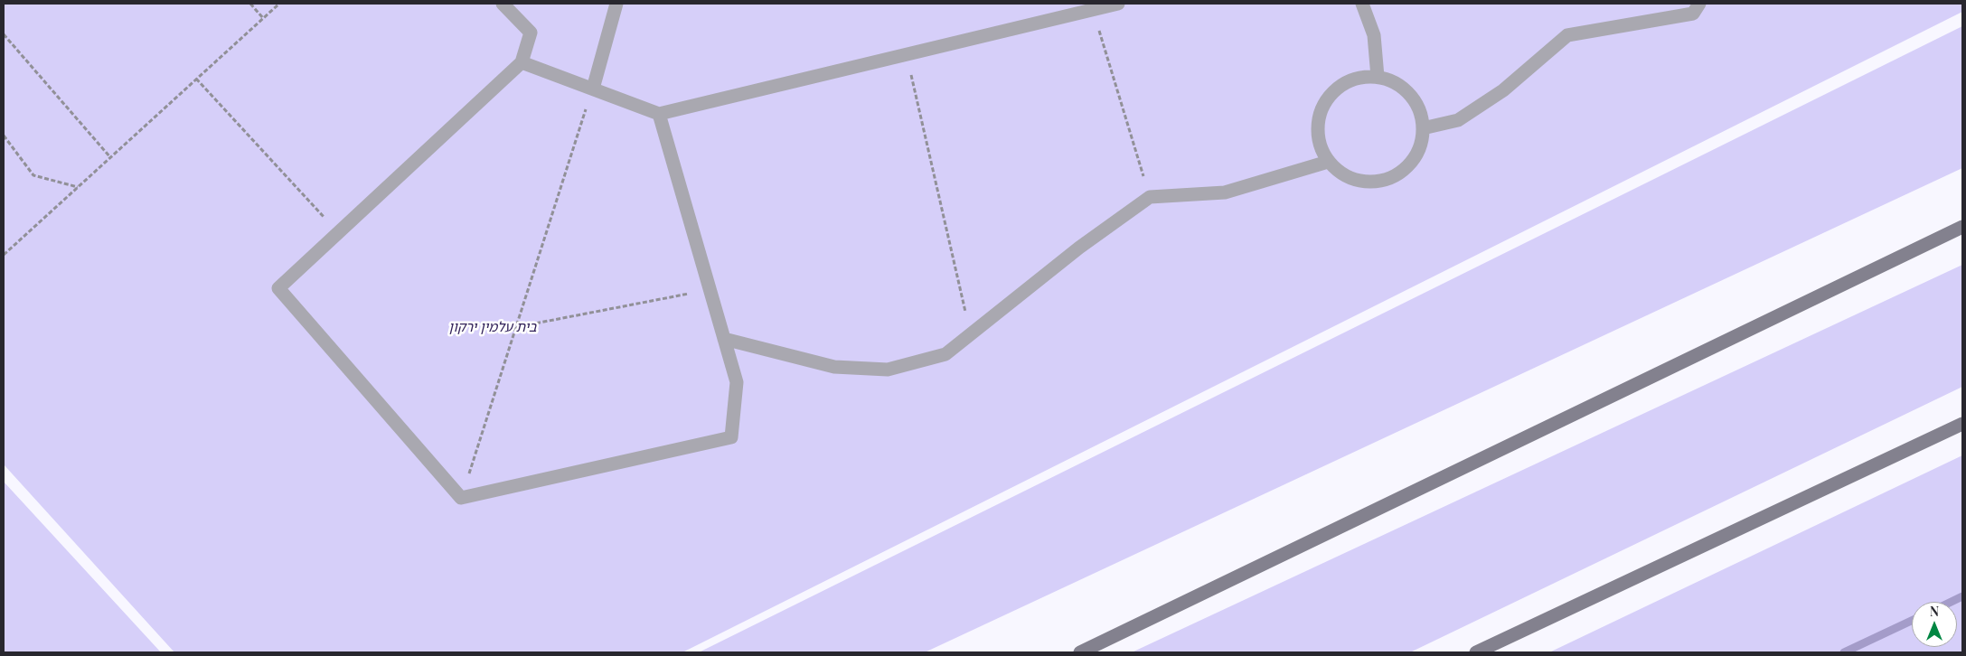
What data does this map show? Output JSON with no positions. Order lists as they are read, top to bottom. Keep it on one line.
{"parks":["בית עלמין ירקון"],"north":"top"}
